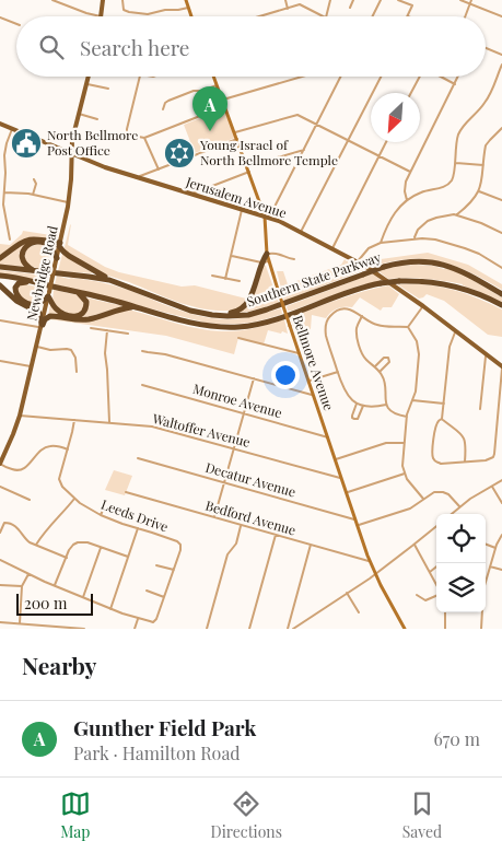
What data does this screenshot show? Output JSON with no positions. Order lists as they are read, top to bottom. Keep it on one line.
{"streets":{"highway":["Southern State Parkway"],"main road":["Jerusalem Avenue","Newbridge Road","Bellmore Avenue"],"street":["Monroe Avenue","Waltoffer Avenue","Decatur Avenue","Leeds Drive","Bedford Avenue"]},"crossings":[["Jerusalem Avenue","Newbridge Road"],["Jerusalem Avenue","Bellmore Avenue"],["Newbridge Road","Waltoffer Avenue"],["Bellmore Avenue","Monroe Avenue"],["Bellmore Avenue","Waltoffer Avenue"],["Bellmore Avenue","Decatur Avenue"],["Bellmore Avenue","Bedford Avenue"],["Waltoffer Avenue","Leeds Drive"]],"places":{"public building":["North Bellmore Post Office"],"synagogue":["Young Israel of North Bellmore Temple"]},"scale_bar":"200 m","north":"bottom left","page":{"search":"Search here","pins":"A","scale":"200 m","heading":"Nearby","list":[{"mark":"A","name":"Gunther Field Park","note":"Park · Hamilton Road","value":"670 m"}],"nav":["Map","Directions","Saved"]}}
